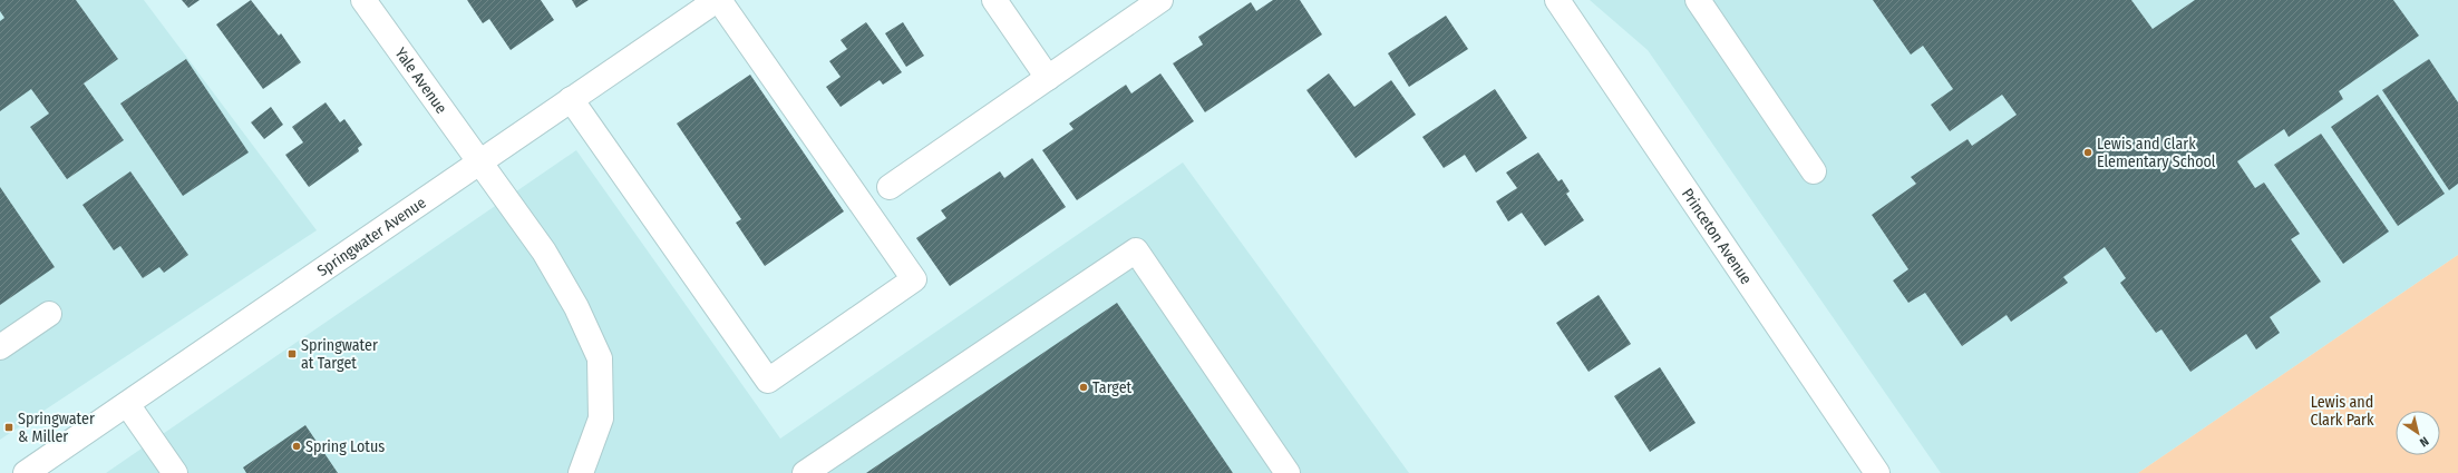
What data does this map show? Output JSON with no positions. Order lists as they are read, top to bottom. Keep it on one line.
{"streets":{"street":["Yale Avenue","Springwater Avenue","Princeton Avenue"]},"crossings":[["Yale Avenue","Springwater Avenue"]],"parks":["Lewis and Clark Park"],"places":{"other":["Lewis and Clark Elementary School","Target","Spring Lotus"],"transit":["Springwater at Target","Springwater & Miller"]},"north":"bottom right"}
